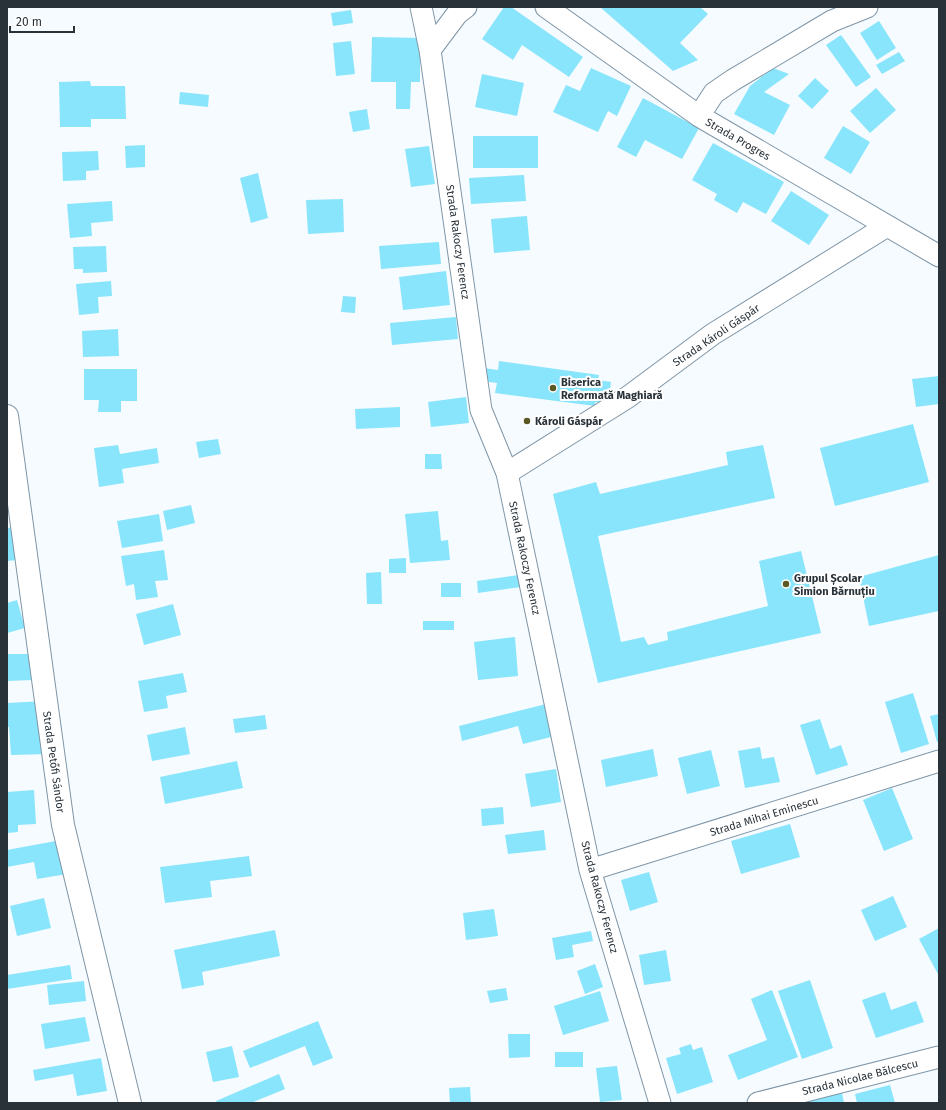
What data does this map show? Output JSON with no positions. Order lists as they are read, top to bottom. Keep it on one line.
{"streets":{"main road":["Strada Petőfi Sándor"],"street":["Strada Progres","Strada Rakoczy Ferencz","Strada Károli Gáspár","Strada Mihai Eminescu","Strada Nicolae Bălcescu"]},"crossings":[["Strada Progres","Strada Károli Gáspár"],["Strada Rakoczy Ferencz","Strada Károli Gáspár"],["Strada Rakoczy Ferencz","Strada Mihai Eminescu"]],"places":["Biserica Reformată Maghiară","Károli Gáspár","Grupul Școlar Simion Bărnuțiu"],"scale_bar":"20 m"}
